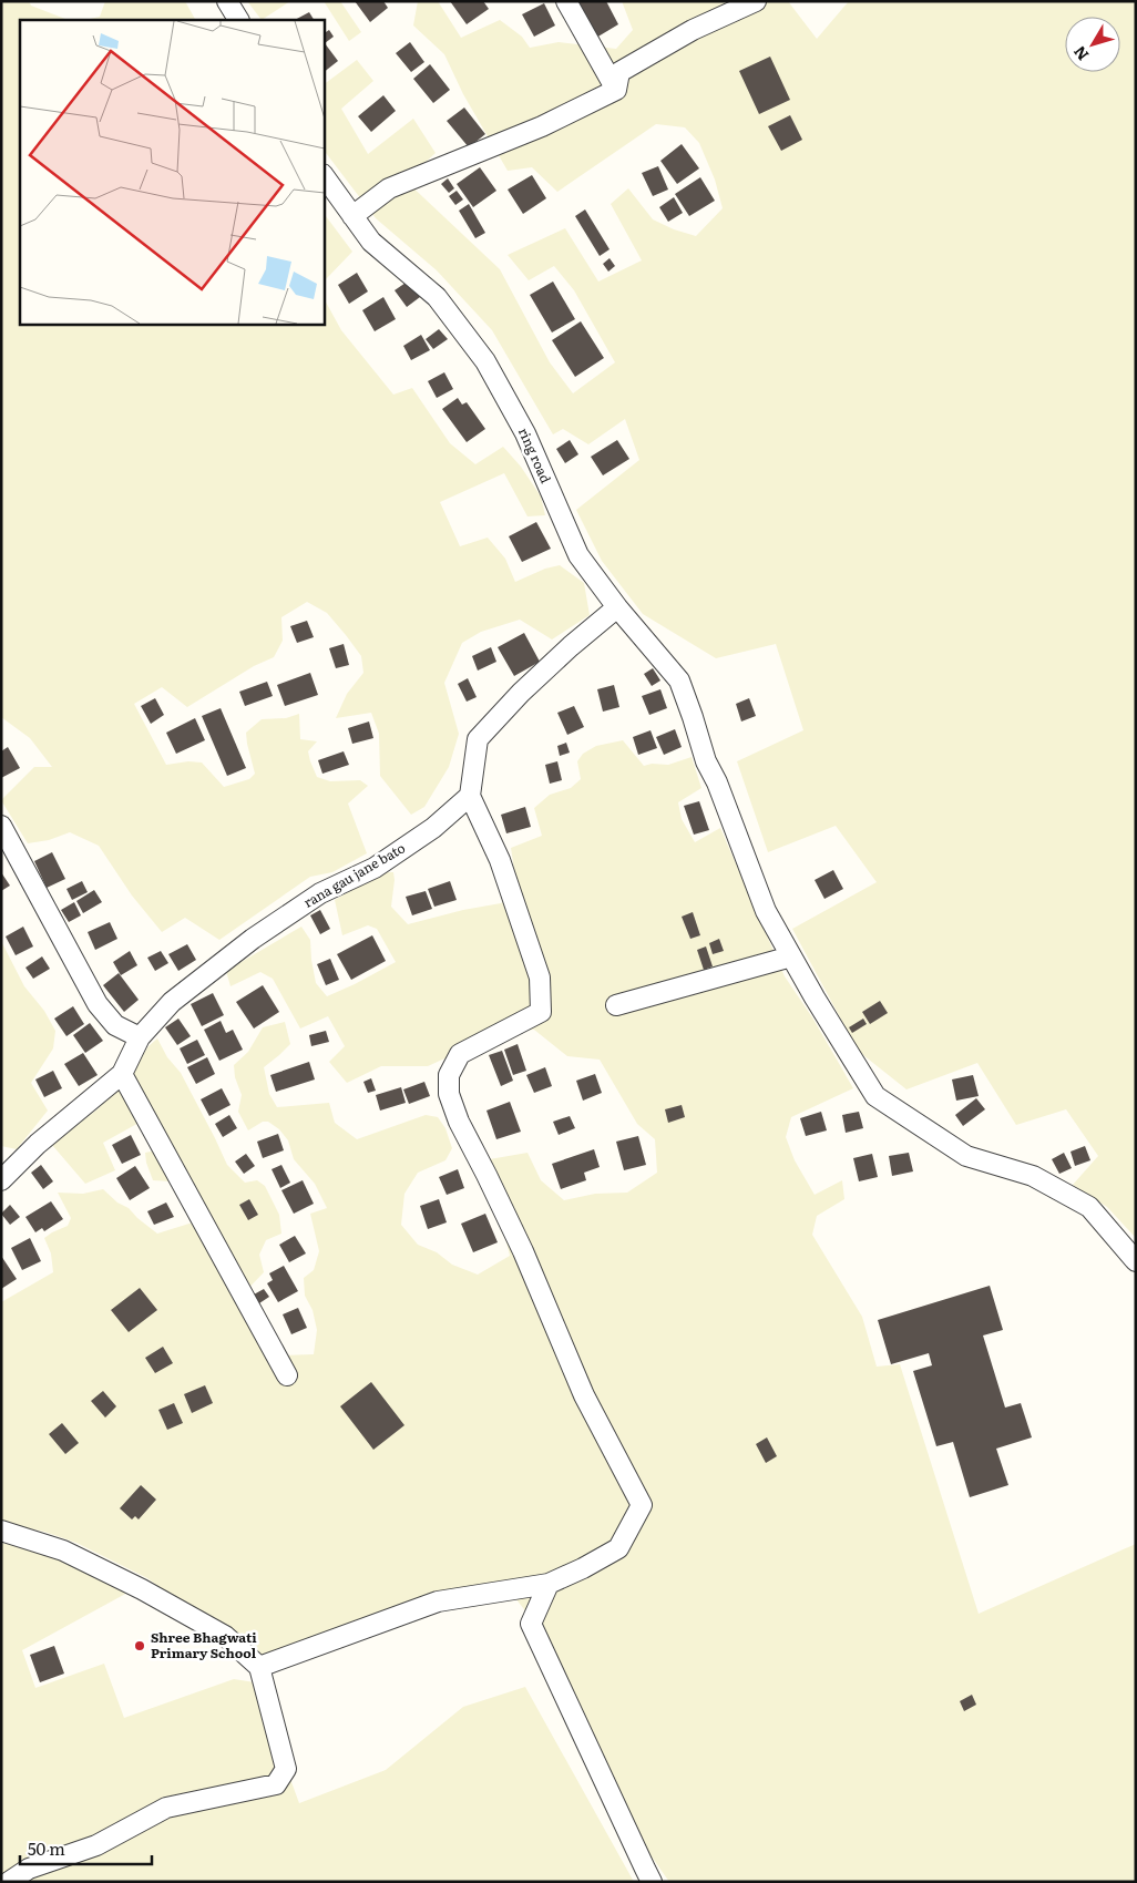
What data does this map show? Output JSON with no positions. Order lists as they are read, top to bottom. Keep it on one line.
{"streets":{"street":["ring road","rana gau jane bato"]},"places":["Shree Bhagwati Primary School"],"scale_bar":"50 m","north":"bottom left"}
